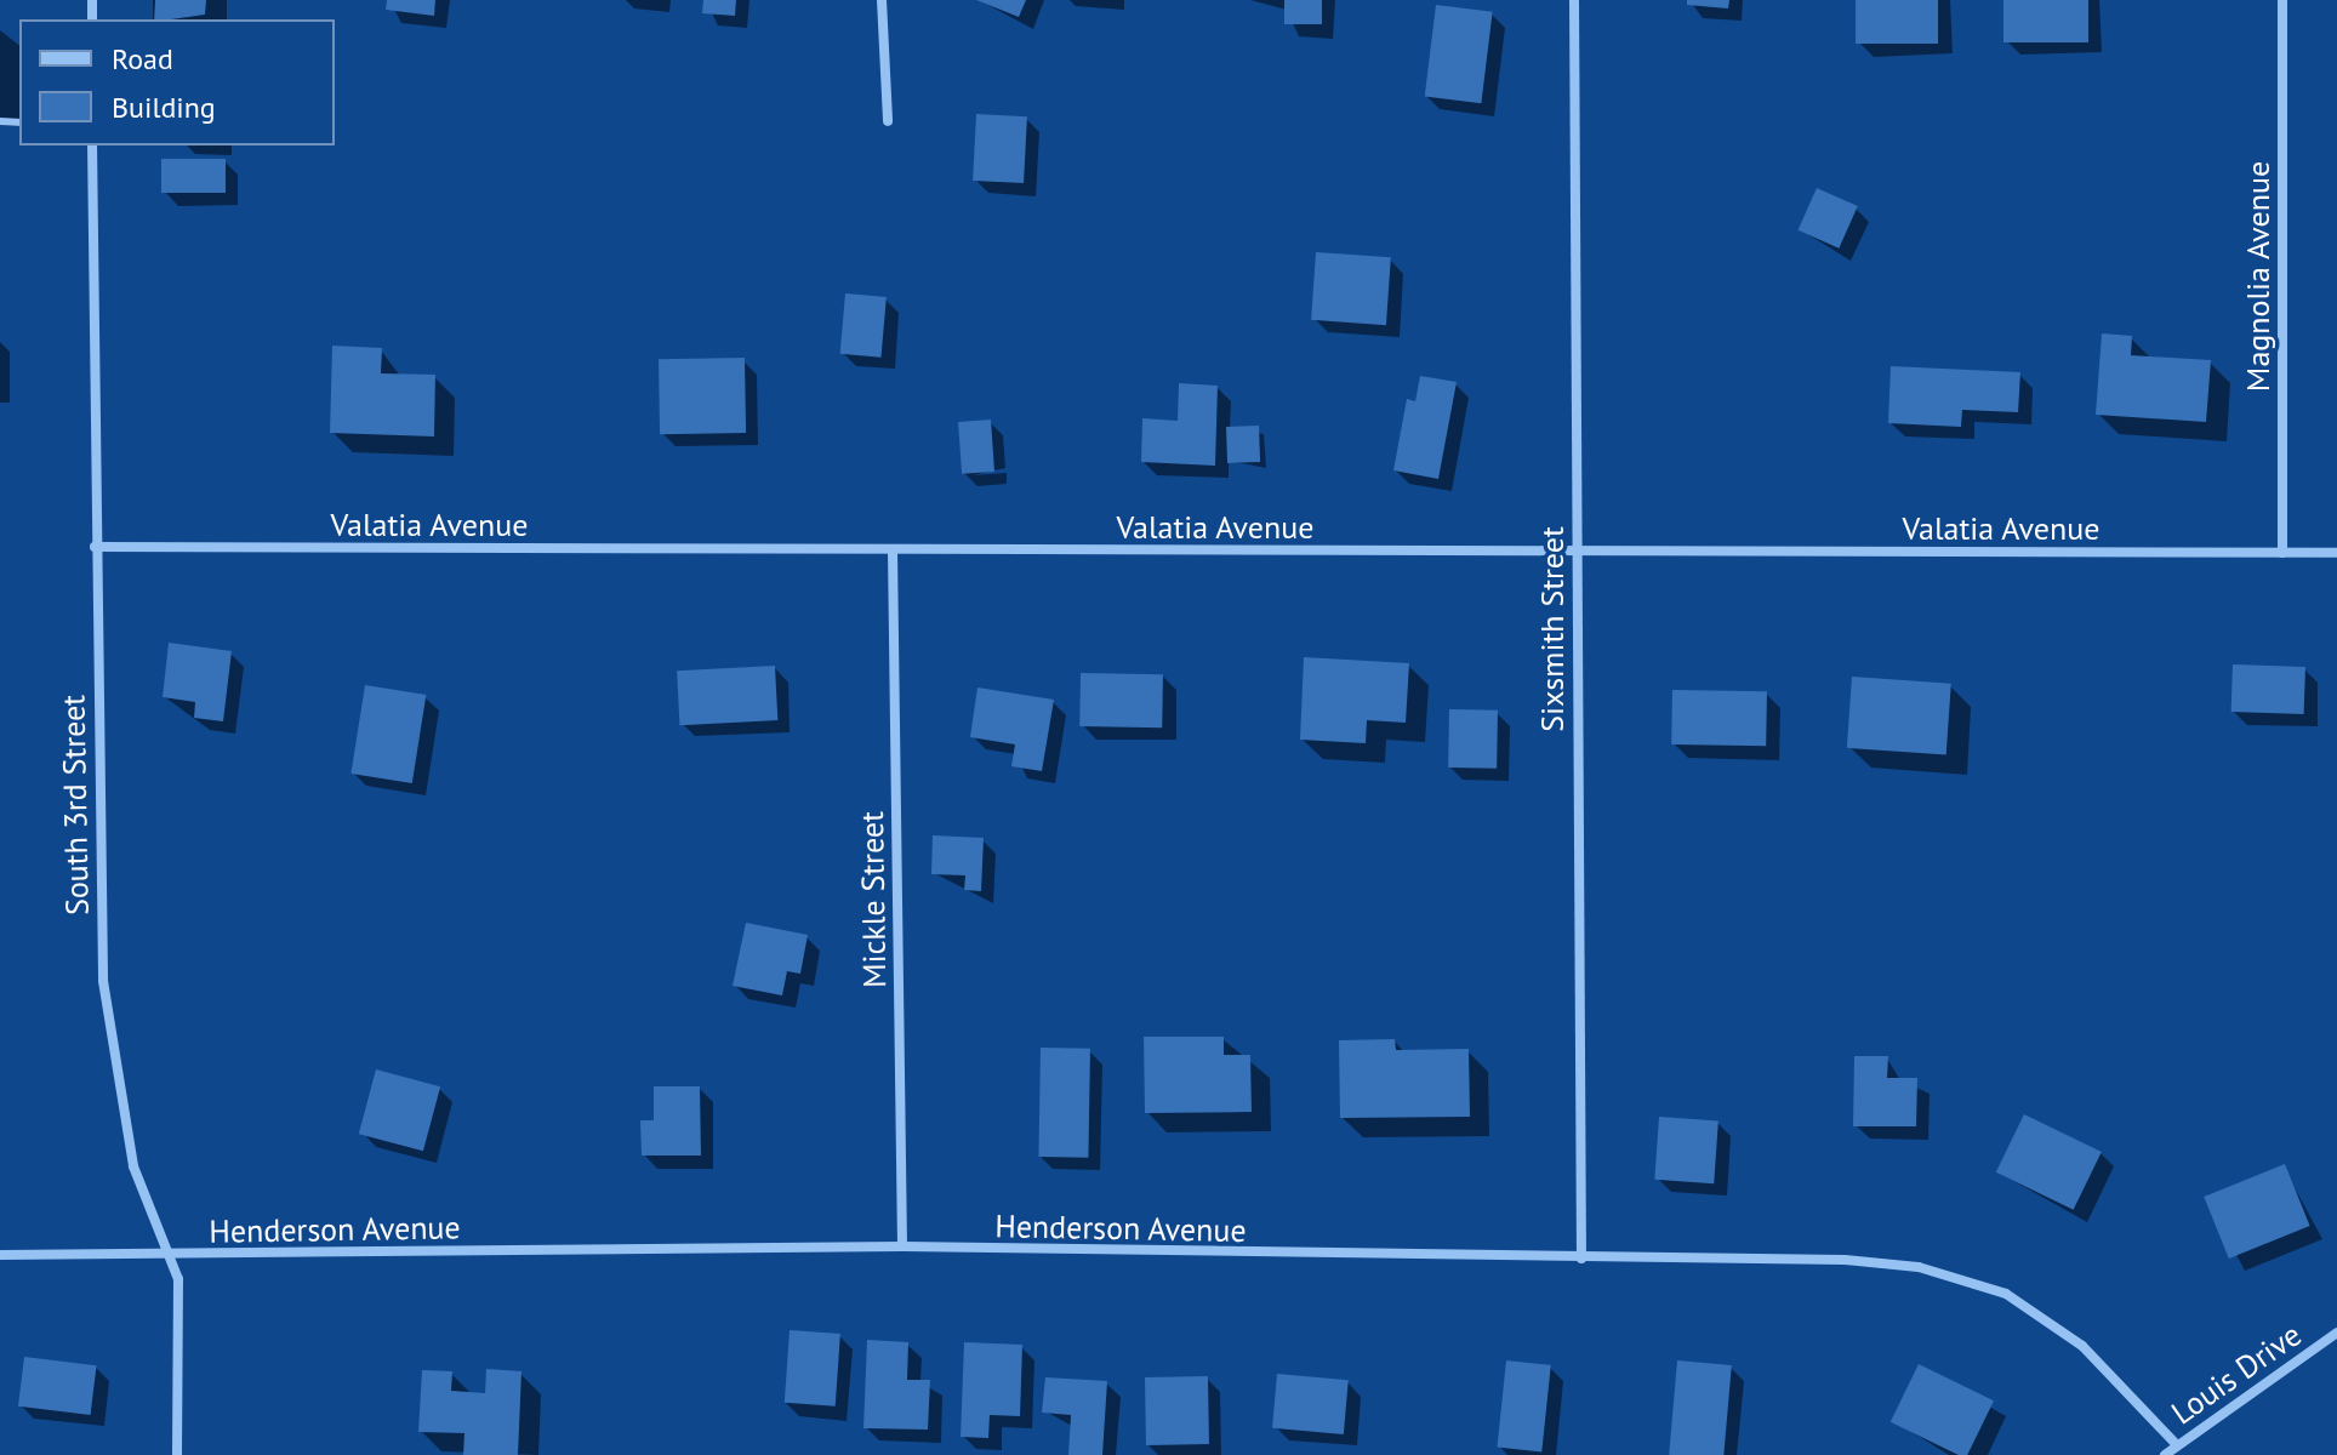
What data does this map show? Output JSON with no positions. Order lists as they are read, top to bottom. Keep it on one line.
{"streets":{"street":["Magnolia Avenue","Valatia Avenue","Sixsmith Street","South 3rd Street","Mickle Street","Henderson Avenue","Louis Drive"]},"crossings":[["Magnolia Avenue","Valatia Avenue"],["Valatia Avenue","Sixsmith Street"],["Valatia Avenue","South 3rd Street"],["Valatia Avenue","Mickle Street"],["Sixsmith Street","Henderson Avenue"],["South 3rd Street","Henderson Avenue"],["Mickle Street","Henderson Avenue"],["Henderson Avenue","Louis Drive"]],"legend":["Road","Building"]}
